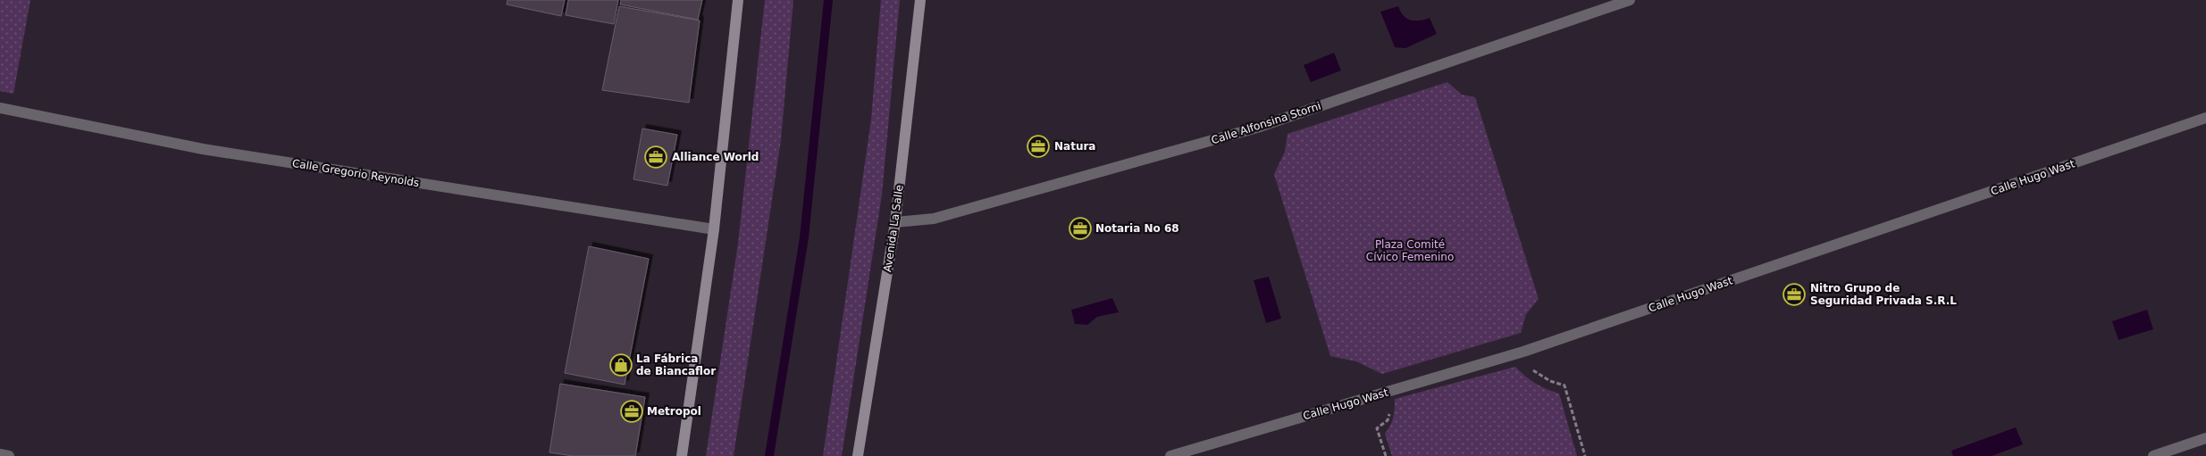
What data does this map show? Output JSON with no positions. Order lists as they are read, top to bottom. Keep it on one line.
{"streets":{"main road":["Avenida La Salle"],"street":["Calle Alfonsina Storni","Calle Gregorio Reynolds","Calle Hugo Wast"]},"crossings":[["Calle Alfonsina Storni","Avenida La Salle"]],"parks":["Plaza Comité Cívico Femenino"],"places":{"office":["Natura","Alliance World","Notaria No 68","Nitro Grupo de Seguridad Privada S.R.L","Metropol"],"shop":["La Fábrica de Biancaflor"]}}
